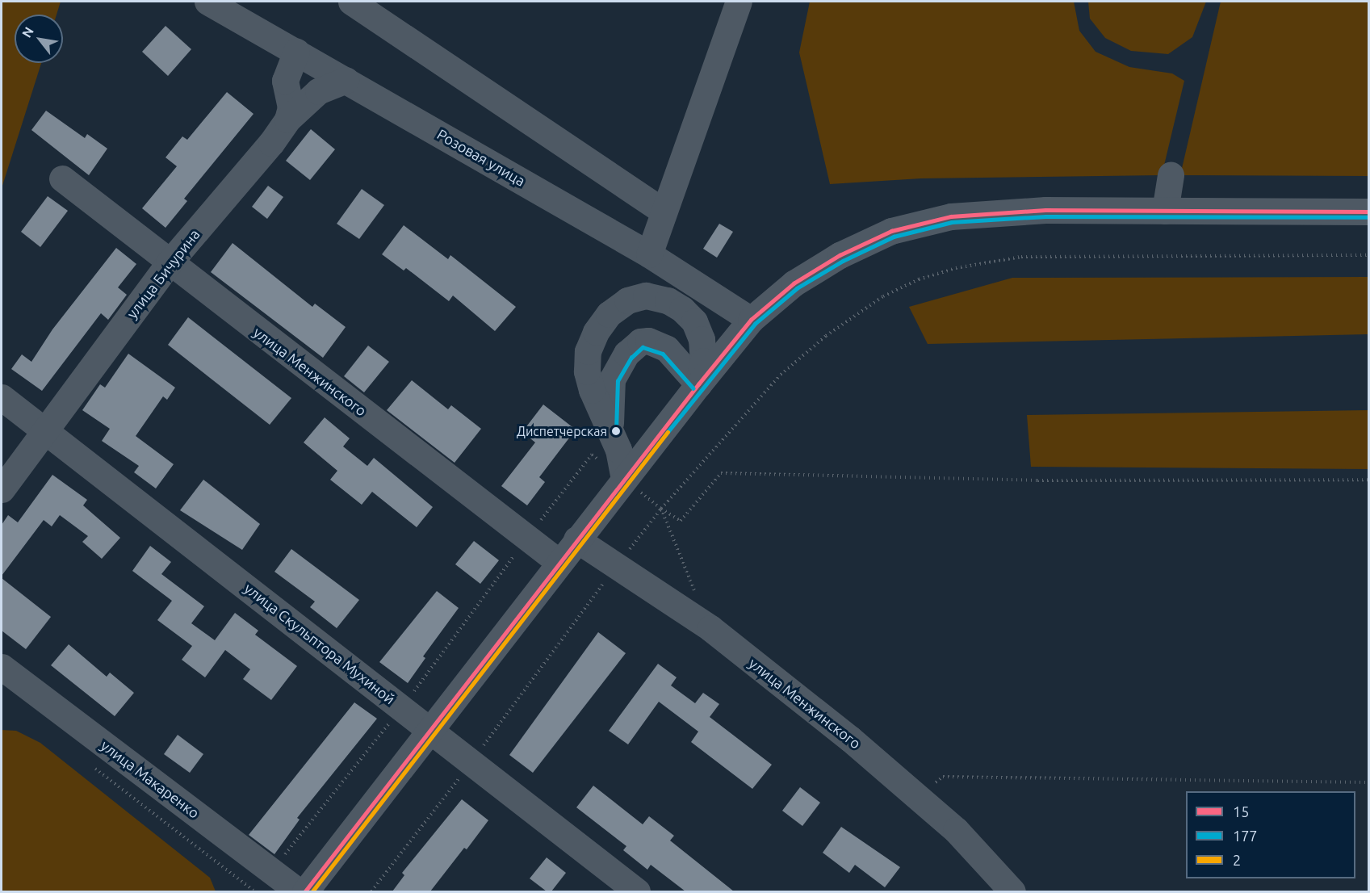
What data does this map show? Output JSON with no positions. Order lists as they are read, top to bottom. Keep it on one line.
{"streets":{"street":["Розовая улица","улица Бичурина","улица Менжинского","улица Скульптора Мухиной","улица Макаренко"]},"crossings":[["Розовая улица","улица Бичурина"],["улица Бичурина","улица Менжинского"],["улица Бичурина","улица Скульптора Мухиной"]],"places":["Диспетчерская"],"lines":["transit line 15","transit line 177","transit line 2"],"legend":["15","177","2"],"north":"top left"}
